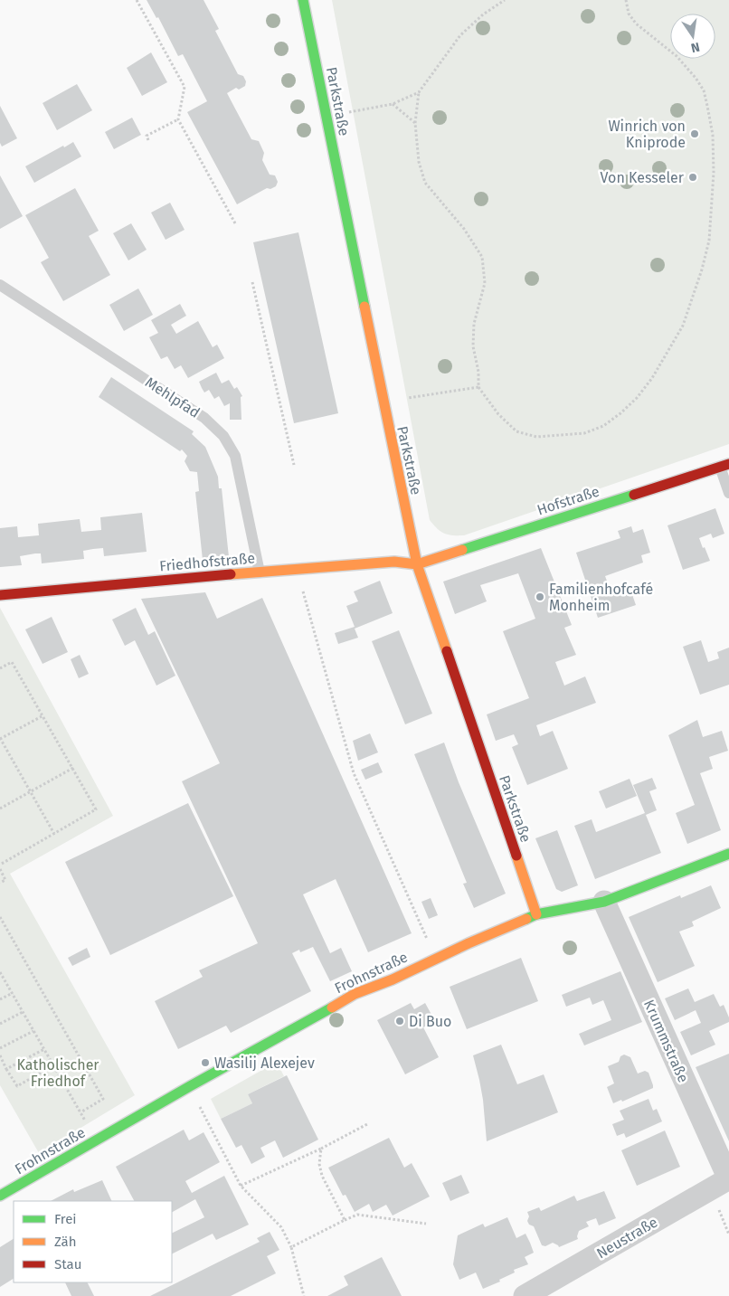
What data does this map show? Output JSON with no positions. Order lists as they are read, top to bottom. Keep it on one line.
{"streets":{"street":["Parkstraße","Hofstraße","Friedhofstraße","Frohnstraße","Krummstraße","Neustraße"],"lane":["Mehlpfad"]},"crossings":[["Parkstraße","Hofstraße"],["Parkstraße","Friedhofstraße"],["Parkstraße","Frohnstraße"],["Mehlpfad","Friedhofstraße"],["Hofstraße","Friedhofstraße"],["Frohnstraße","Krummstraße"],["Krummstraße","Neustraße"]],"parks":["Katholischer Friedhof"],"places":["Winrich von Kniprode","Von Kesseler","Familienhofcafé Monheim","Di Buo","Wasilij Alexejev"],"legend":["Frei","Zäh","Stau"],"north":"bottom"}
